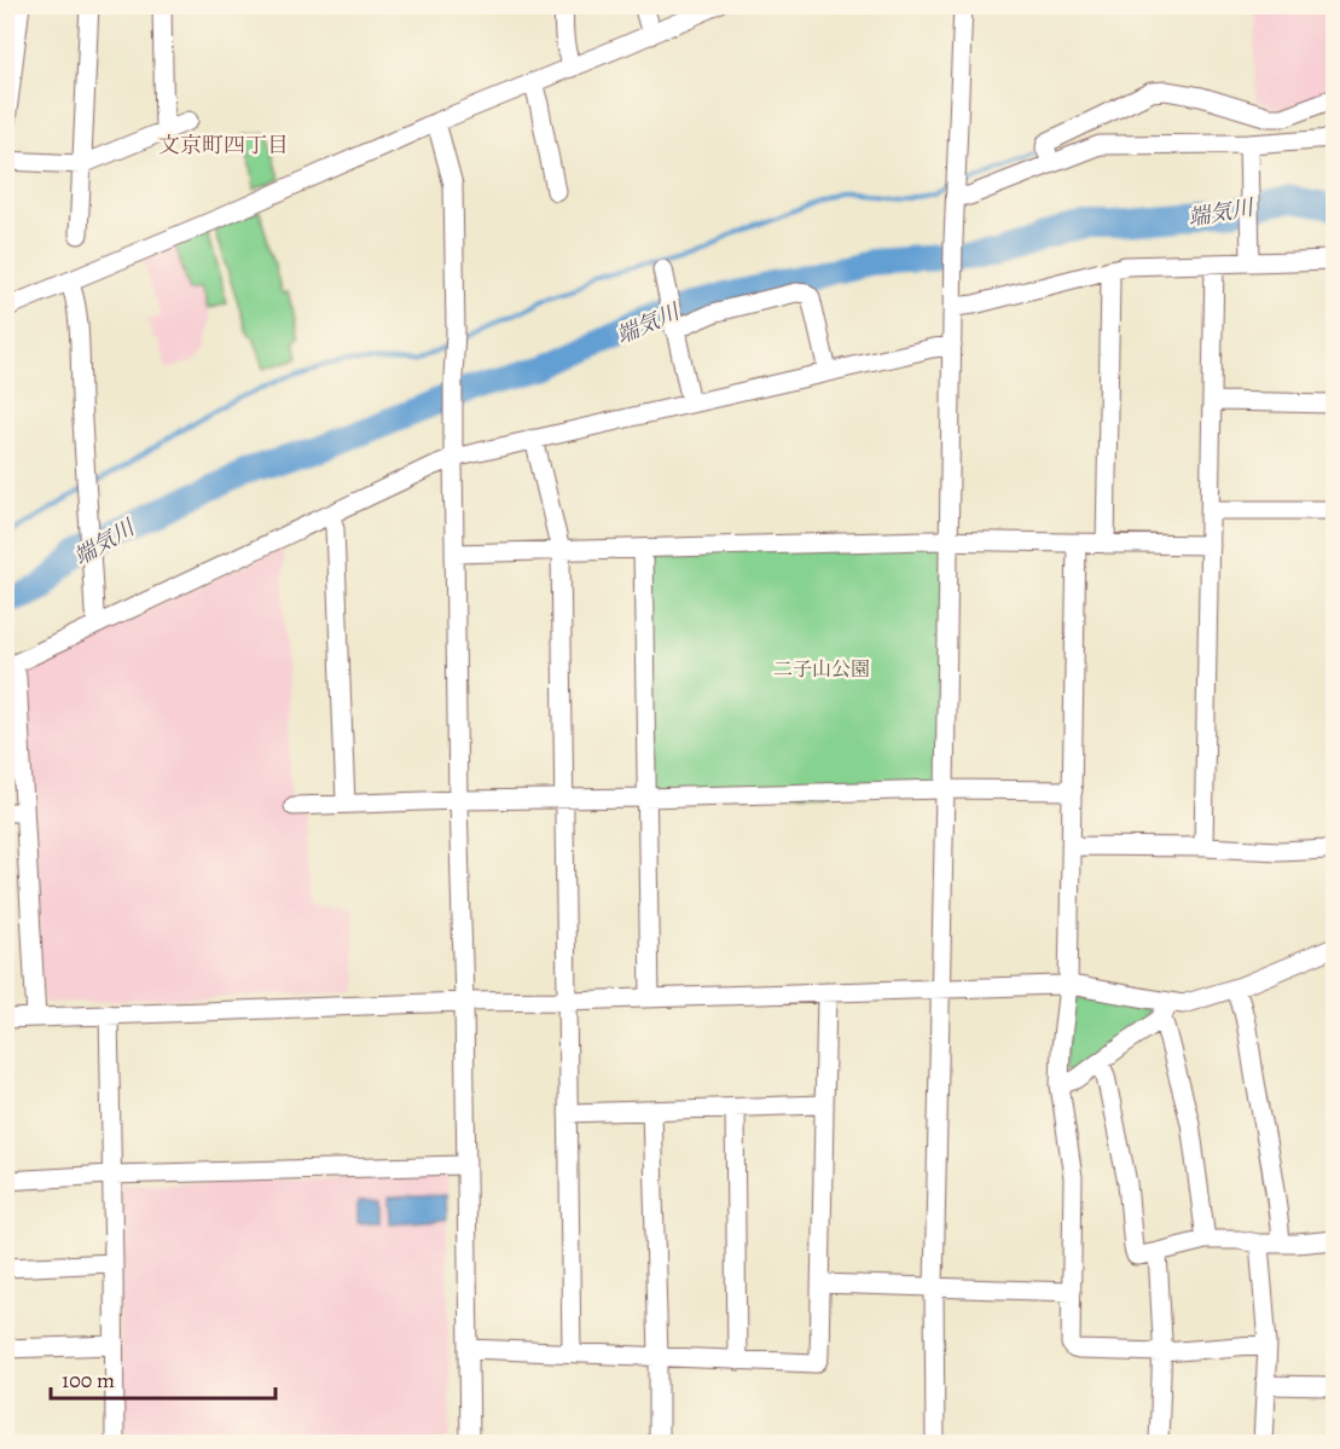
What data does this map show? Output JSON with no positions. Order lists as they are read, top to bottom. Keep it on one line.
{"districts":["文京町四丁目"],"water":["端気川"],"parks":["二子山公園"],"scale_bar":"100 m"}
